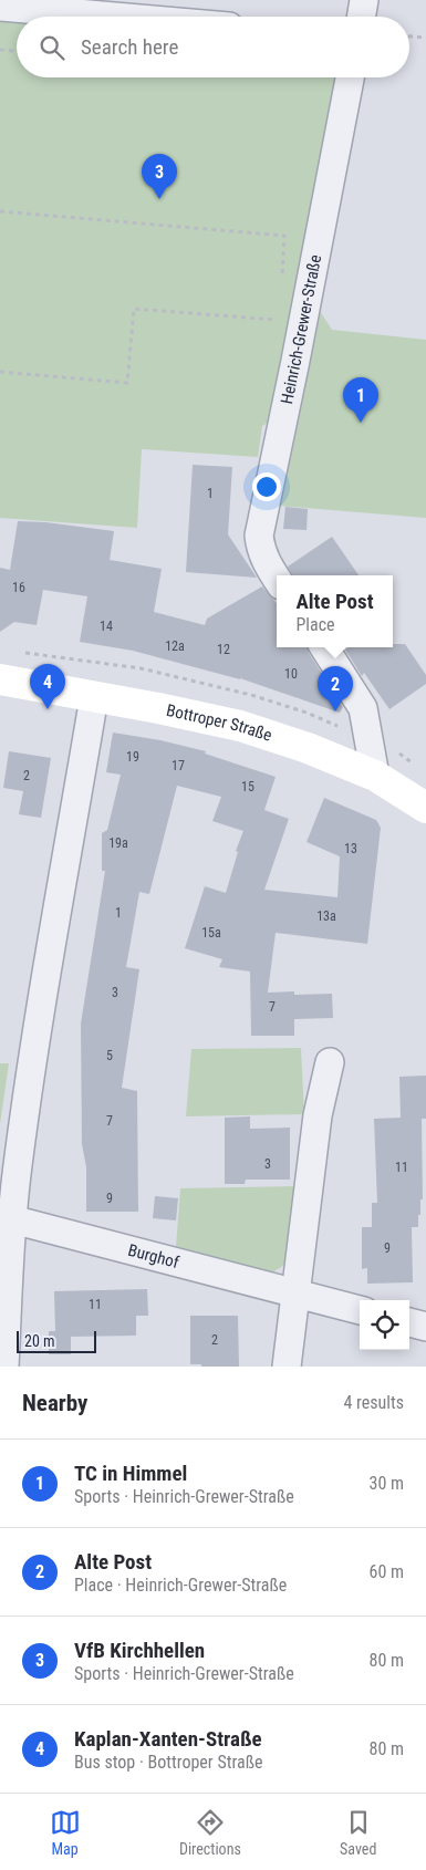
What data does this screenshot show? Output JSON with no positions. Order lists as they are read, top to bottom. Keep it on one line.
{"streets":{"main road":["Bottroper Straße"],"street":["Heinrich-Grewer-Straße","Burghof"]},"house_numbers":["1","16","14","12a","12","10","19","17","2","15","19a","13","1","13a","15a","3","7","5","7","3","11","9","9","11","2"],"scale_bar":"20 m","page":{"search":"Search here","pins":["3","1","4","2"],"popup":["Alte Post","Place"],"scale":"20 m","heading":["Nearby","4 results"],"list":[{"mark":"1","name":"TC in Himmel","note":"Sports · Heinrich-Grewer-Straße","value":"30 m"},{"mark":"2","name":"Alte Post","note":"Place · Heinrich-Grewer-Straße","value":"60 m"},{"mark":"3","name":"VfB Kirchhellen","note":"Sports · Heinrich-Grewer-Straße","value":"80 m"},{"mark":"4","name":"Kaplan-Xanten-Straße","note":"Bus stop · Bottroper Straße","value":"80 m"}],"nav":["Map","Directions","Saved"]}}
